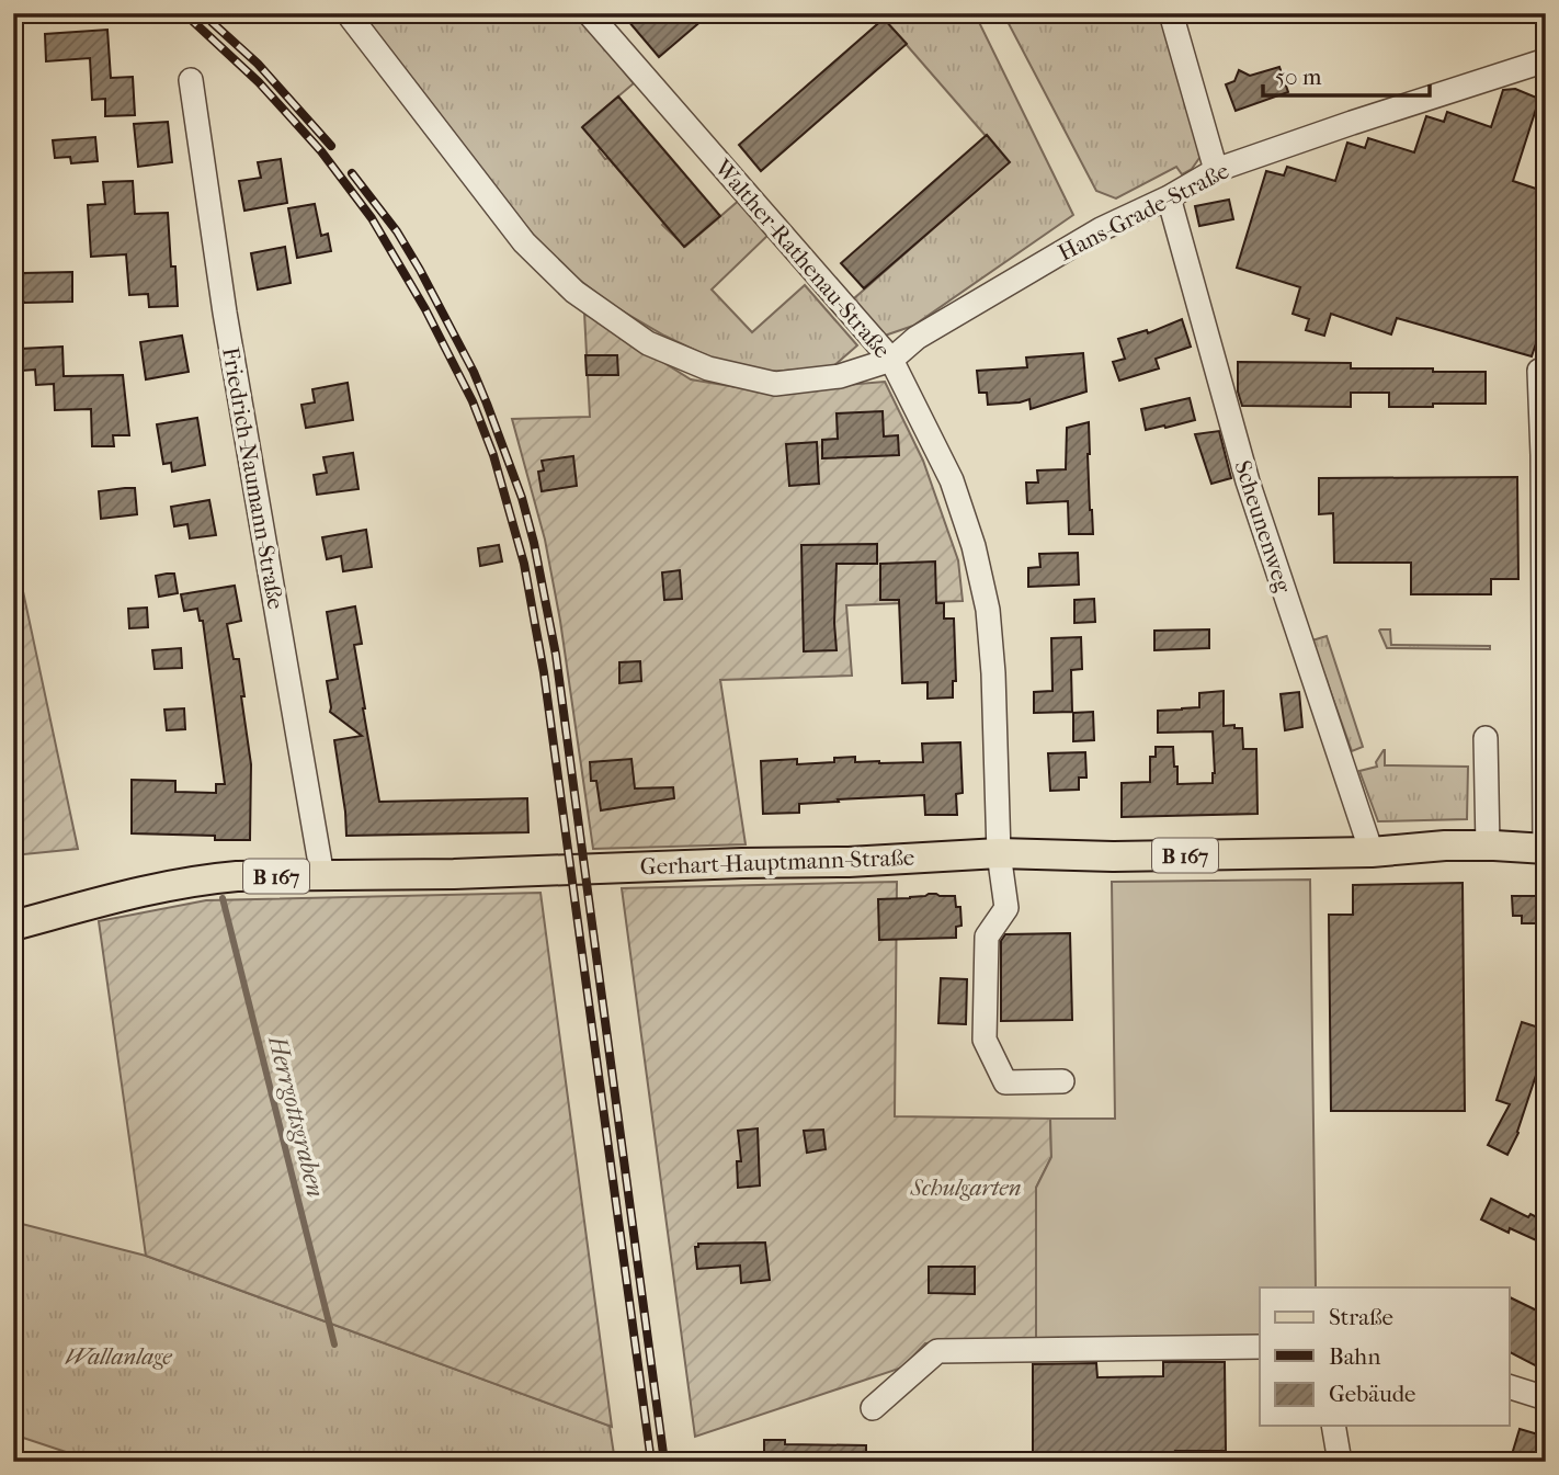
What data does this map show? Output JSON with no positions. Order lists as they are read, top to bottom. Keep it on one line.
{"streets":{"main road":["B 167","Gerhart-Hauptmann-Straße"],"street":["Hans-Grade-Straße","Walther-Rathenau-Straße","Friedrich-Naumann-Straße","Scheunenweg"]},"crossings":[["Hans-Grade-Straße","Walther-Rathenau-Straße"],["Hans-Grade-Straße","Scheunenweg"],["Walther-Rathenau-Straße","Gerhart-Hauptmann-Straße"],["Friedrich-Naumann-Straße","Gerhart-Hauptmann-Straße"],["Scheunenweg","Gerhart-Hauptmann-Straße"]],"water":["Herrgottsgraben"],"parks":["Schulgarten","Wallanlage"],"legend":["Straße","Bahn","Gebäude"],"scale_bar":"50 m"}
